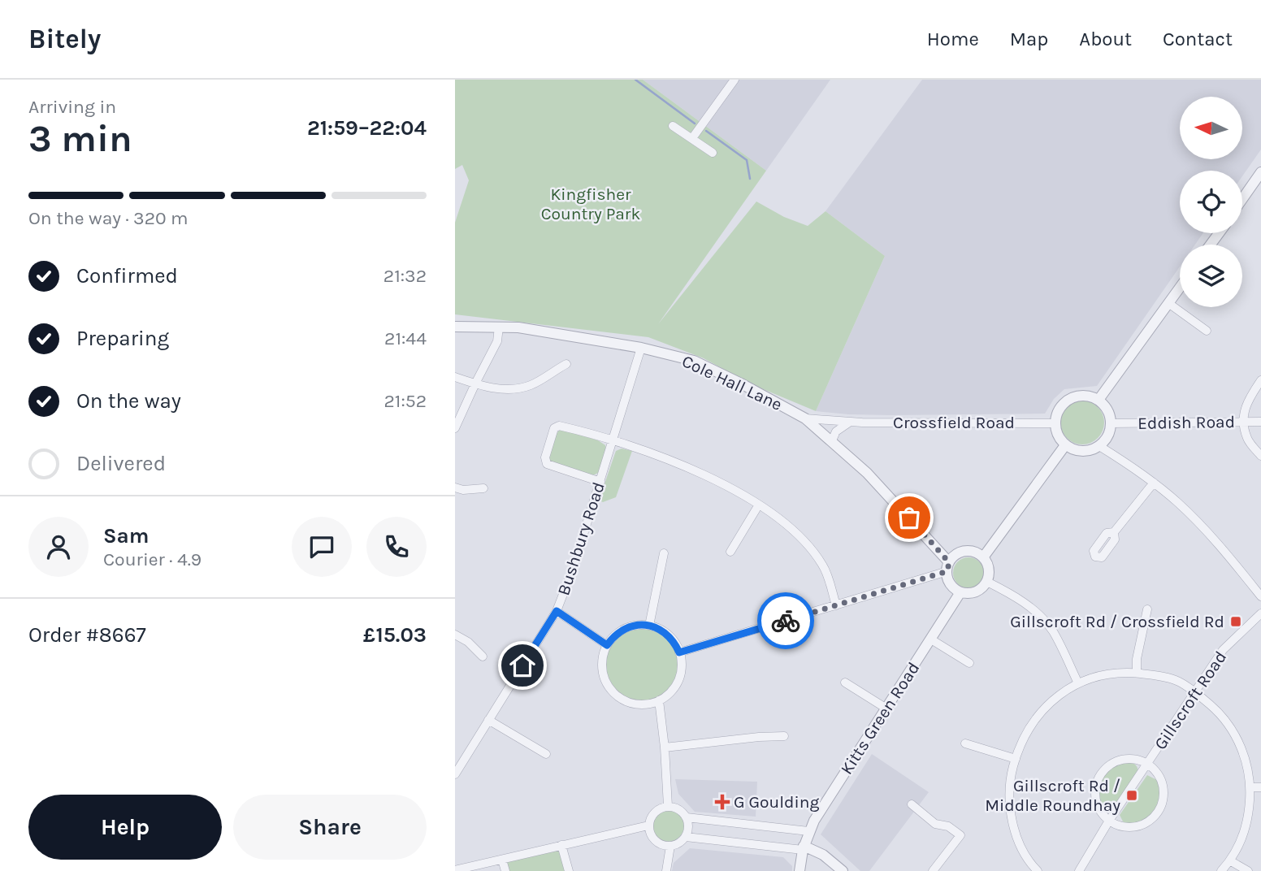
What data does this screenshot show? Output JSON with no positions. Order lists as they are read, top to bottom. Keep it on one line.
{"streets":{"street":["Cole Hall Lane","Crossfield Road","Eddish Road","Bushbury Road","Gillscroft Road","Kitts Green Road"]},"crossings":[["Cole Hall Lane","Crossfield Road"],["Cole Hall Lane","Bushbury Road"],["Cole Hall Lane","Kitts Green Road"],["Crossfield Road","Eddish Road"]],"parks":["Kingfisher Country Park"],"places":{"transit":["Gillscroft Rd / Crossfield Rd","Gillscroft Rd / Middle Roundhay"],"health":["G Goulding"]},"north":"left","page":{"header":"Bitely","nav":["Home","Map","About","Contact"],"heading":["3 min","Arriving in","21:59–22:04"],"panel":["Sam","Courier · 4.9","Order #8667","£15.03"],"bar":"On the way · 320 m","list":[["Confirmed","21:32"],["Preparing","21:44"],["On the way","21:52"],"Delivered"],"buttons":["Help","Share"]}}
